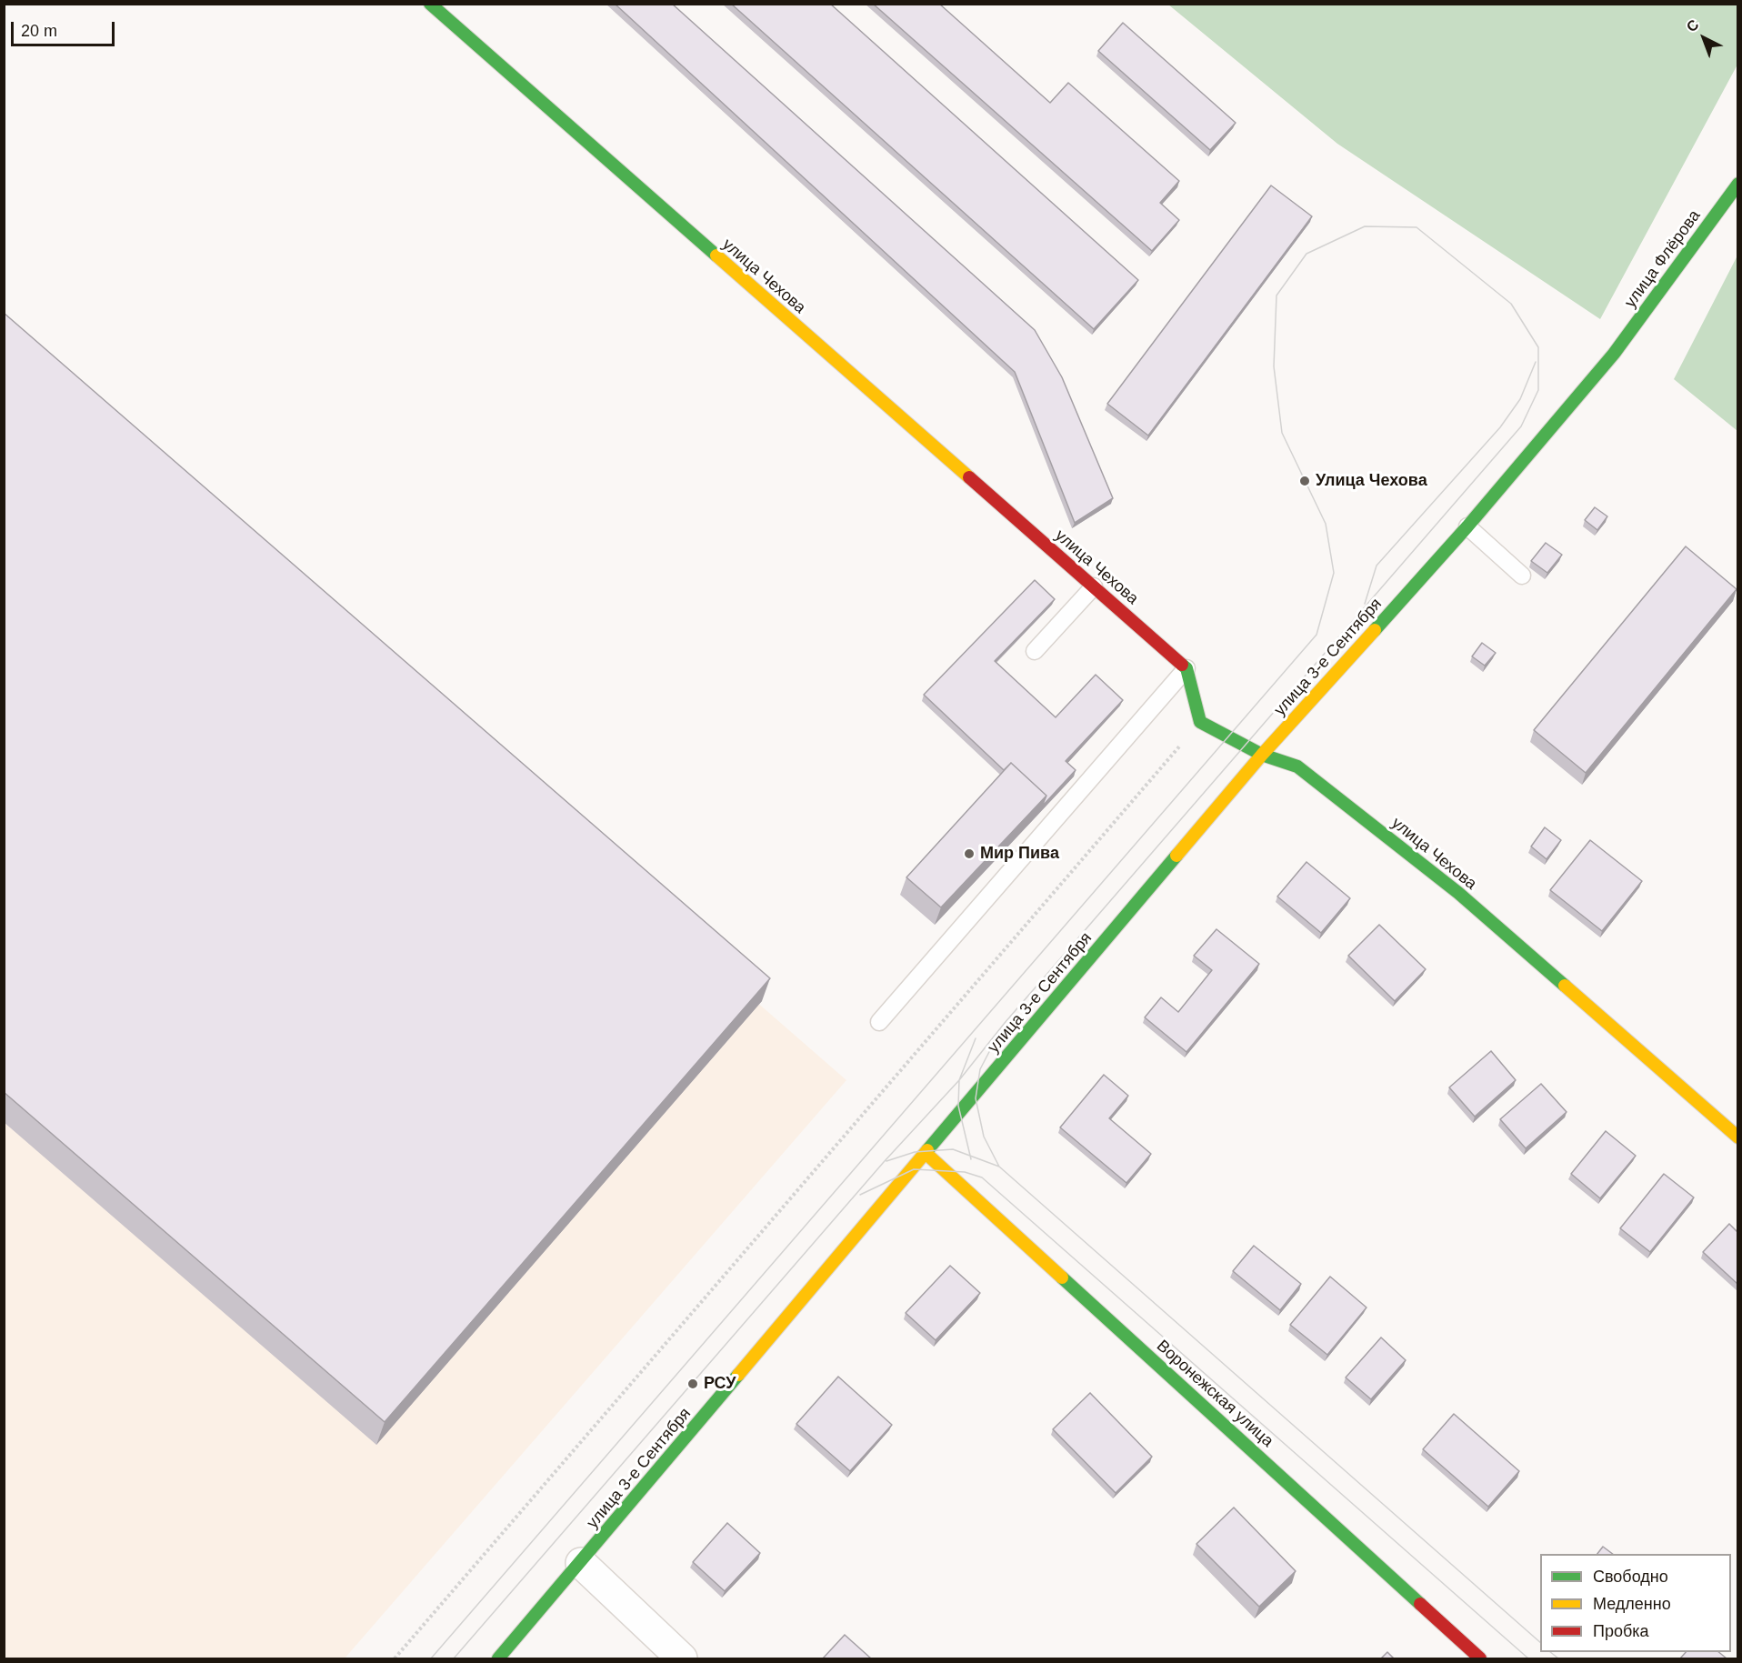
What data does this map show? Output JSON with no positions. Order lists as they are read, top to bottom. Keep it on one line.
{"streets":{"street":["улица Флёрова","улица Чехова","улица 3-е Сентября","Воронежская улица"]},"crossings":[["улица Флёрова","улица 3-е Сентября"],["улица Чехова","улица 3-е Сентября"],["улица 3-е Сентября","Воронежская улица"]],"places":["Улица Чехова","Мир Пива","РСУ"],"legend":["Свободно","Медленно","Пробка"],"scale_bar":"20 m","north":"top left"}
